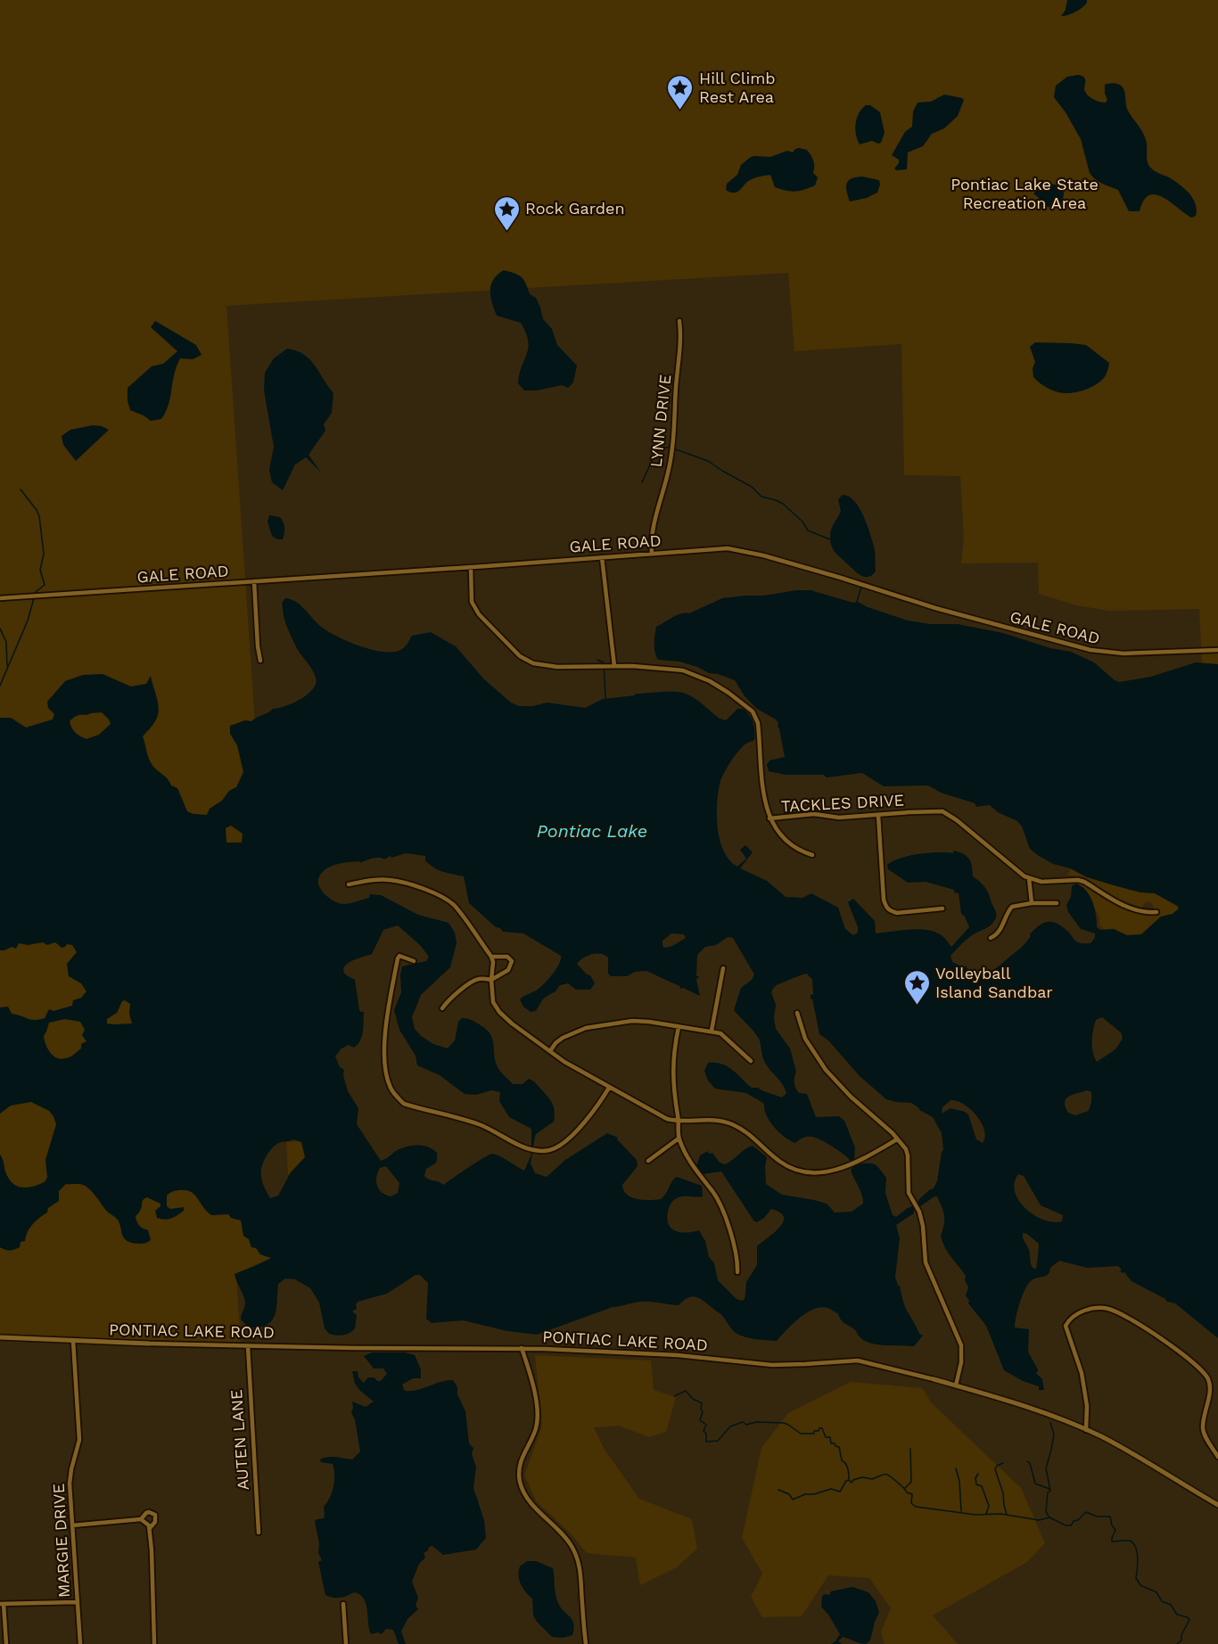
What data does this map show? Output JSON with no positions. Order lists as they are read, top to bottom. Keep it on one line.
{"streets":{"street":["LYNN DRIVE","GALE ROAD","TACKLES DRIVE","PONTIAC LAKE ROAD","AUTEN LANE","MARGIE DRIVE"]},"crossings":[["LYNN DRIVE","GALE ROAD"],["GALE ROAD","TACKLES DRIVE"],["PONTIAC LAKE ROAD","AUTEN LANE"],["PONTIAC LAKE ROAD","MARGIE DRIVE"]],"water":["Pontiac Lake"],"parks":["Pontiac Lake State Recreation Area"],"places":{"place":["Hill Climb Rest Area","Rock Garden","Volleyball Island Sandbar"]}}
